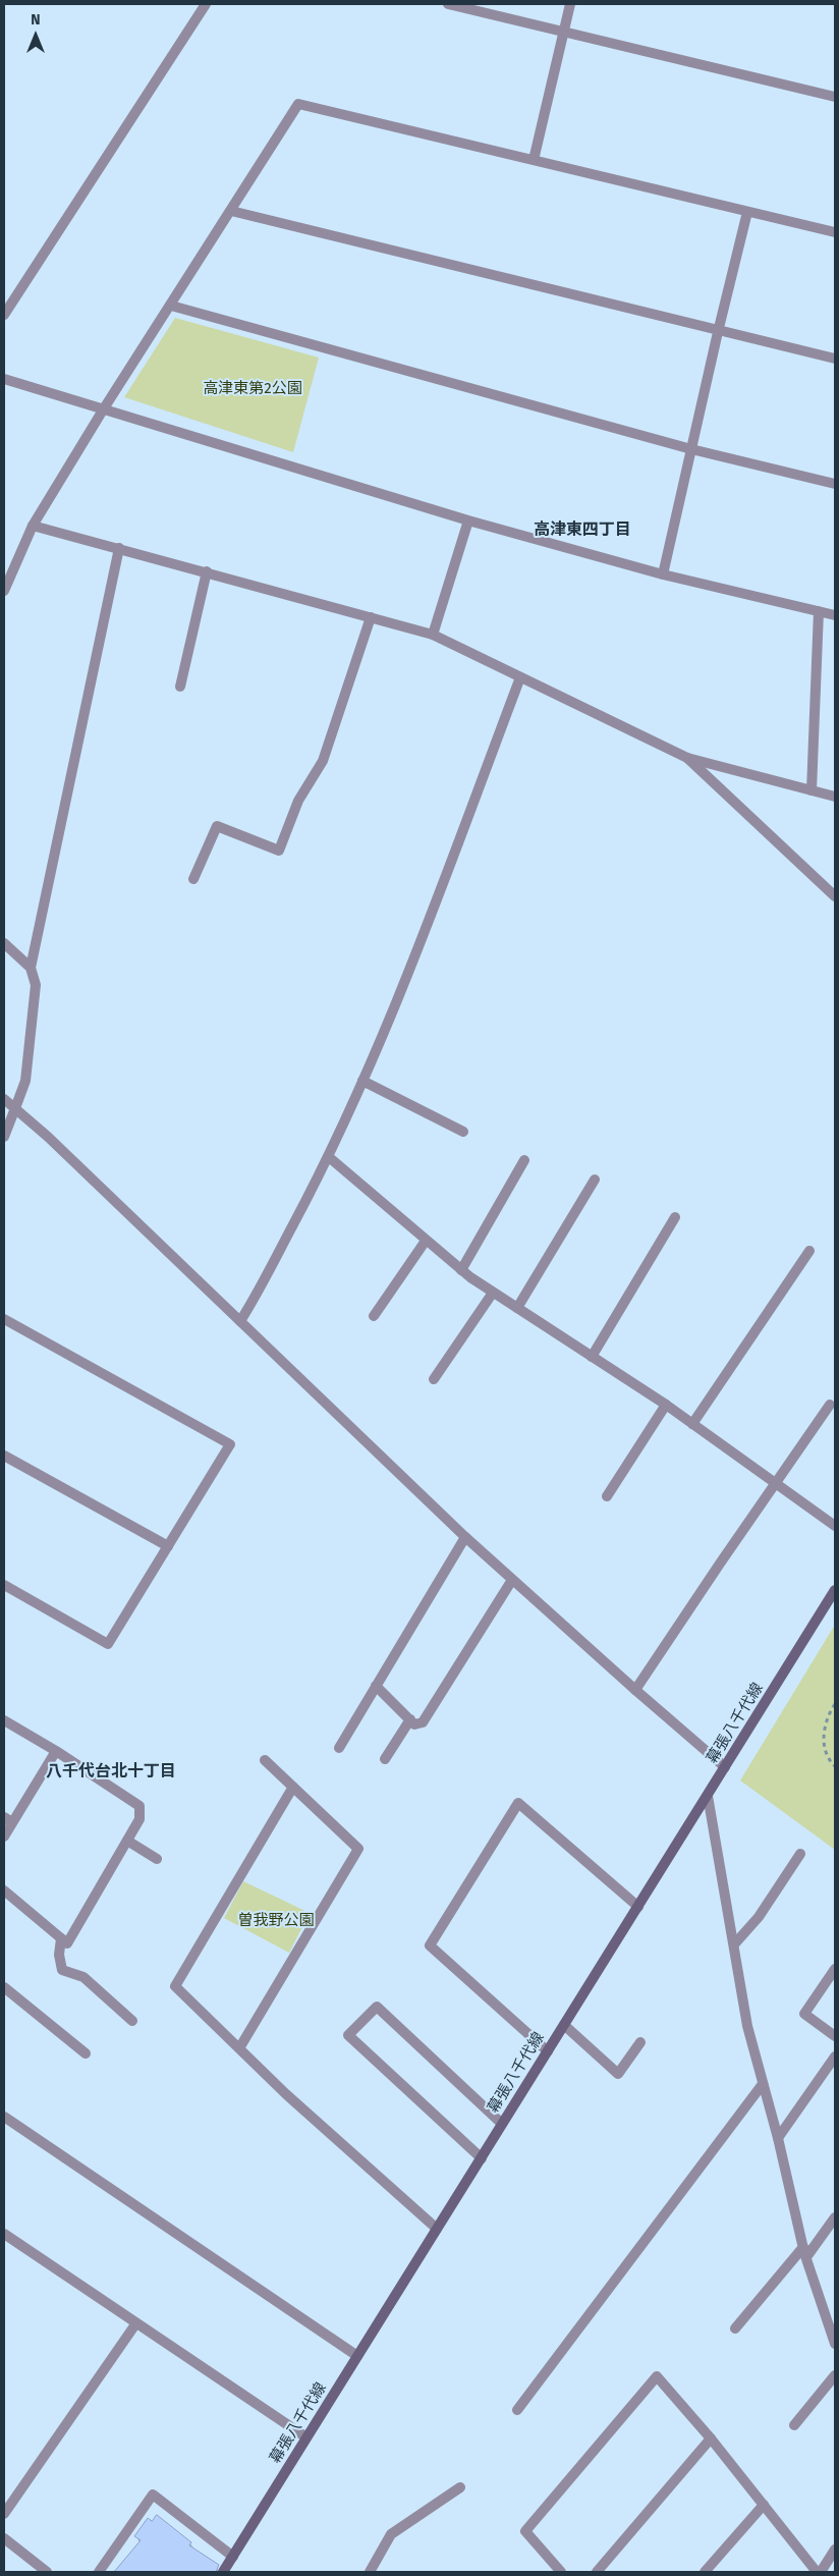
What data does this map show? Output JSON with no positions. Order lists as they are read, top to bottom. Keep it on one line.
{"streets":{"main road":["幕張八千代線"]},"districts":["高津東四丁目","八千代台北十丁目"],"parks":["高津東第2公園","曽我野公園"],"north":"top"}
